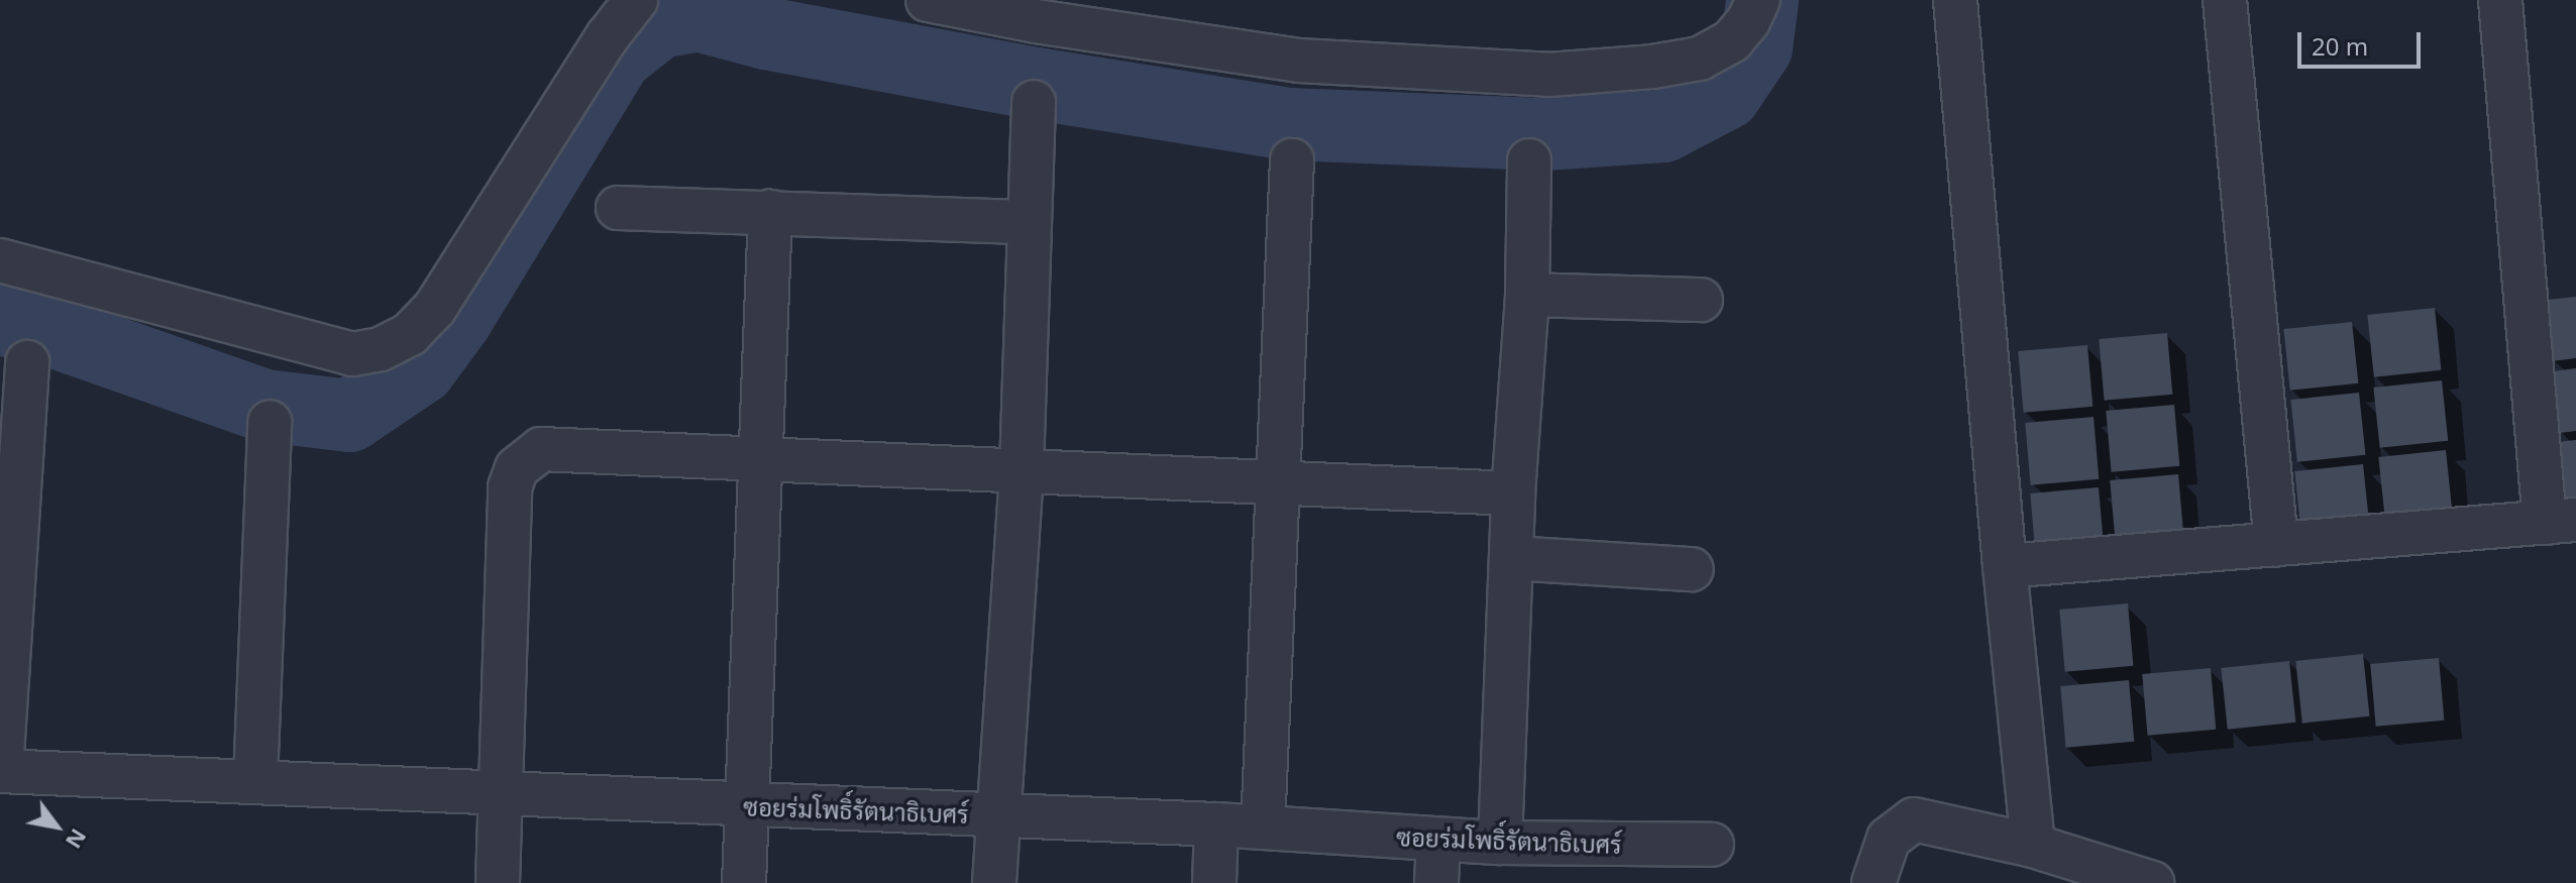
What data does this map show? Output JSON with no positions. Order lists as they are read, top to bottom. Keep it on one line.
{"streets":{"street":["ซอยร่มโพธิ์รัตนาธิเบศร์"]},"scale_bar":"20 m","north":"bottom right"}
